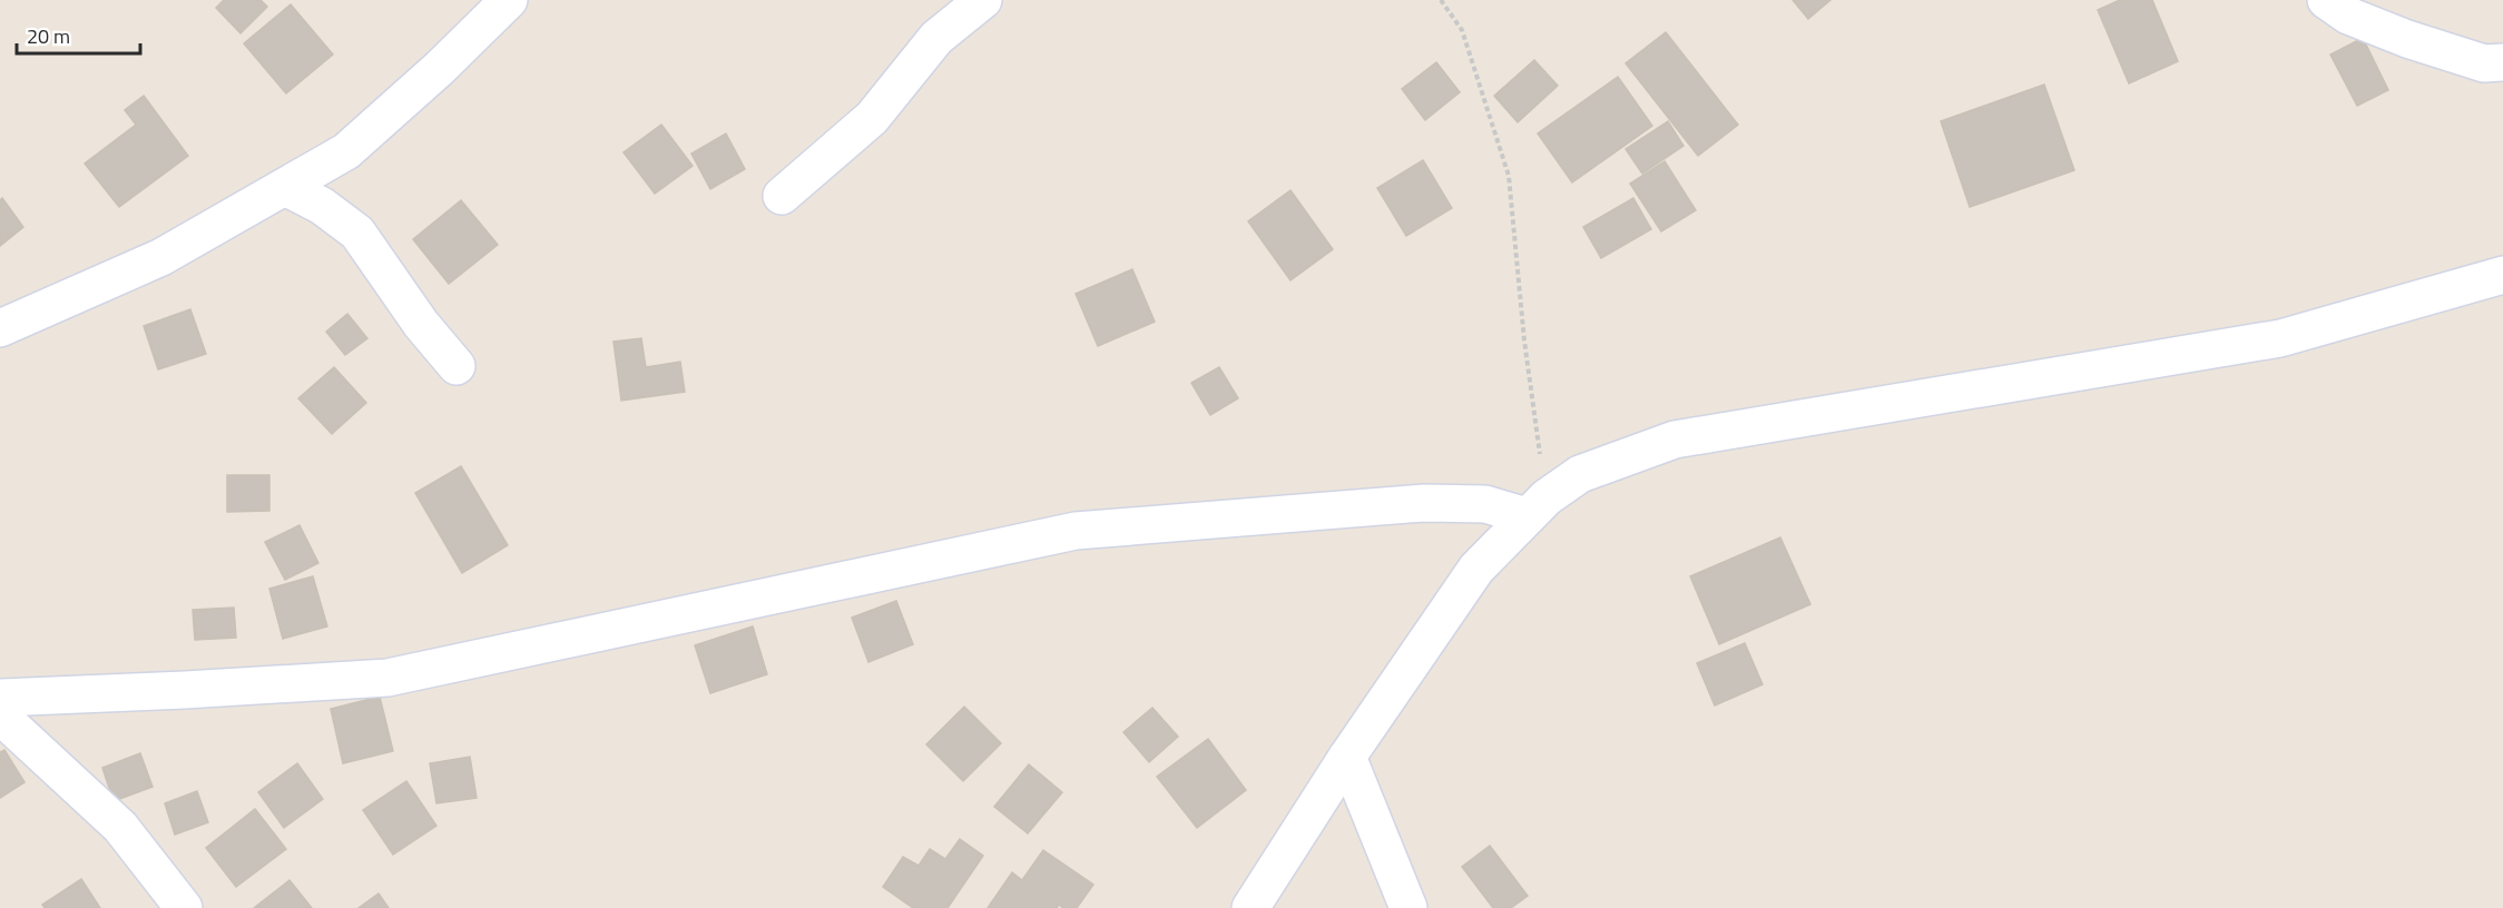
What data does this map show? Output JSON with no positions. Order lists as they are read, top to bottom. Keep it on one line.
{"scale_bar":"20 m"}
